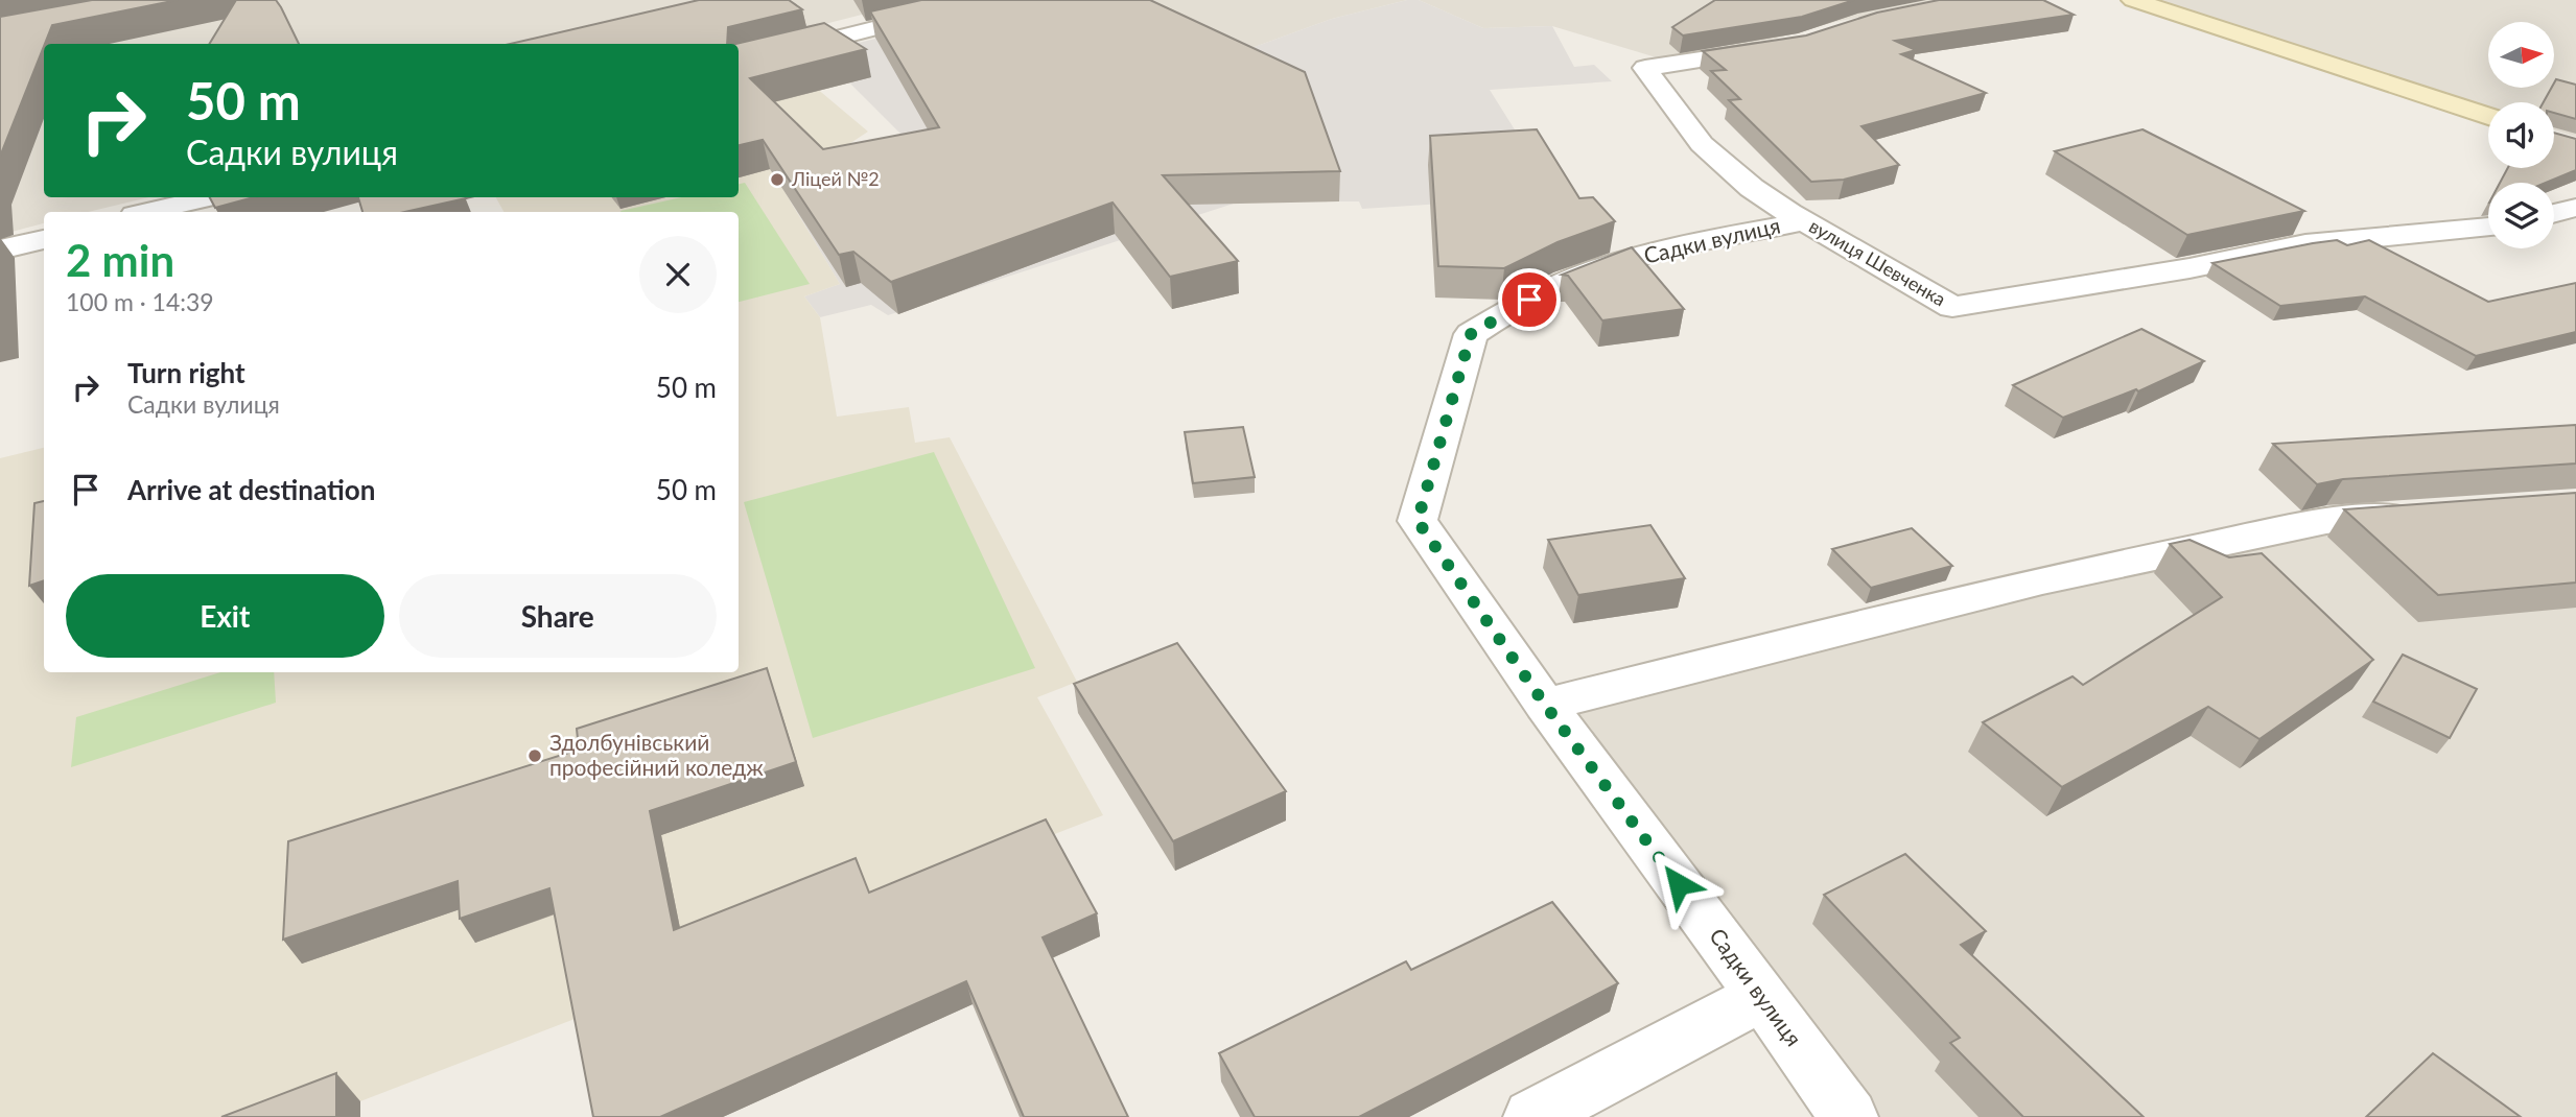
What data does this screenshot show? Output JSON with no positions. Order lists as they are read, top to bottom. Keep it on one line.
{"streets":{"street":["Садки вулиця","вулиця Шевченка"]},"crossings":[["Садки вулиця","вулиця Шевченка"]],"places":["Ліцей №2","Здолбунівський професійний коледж"],"north":"right","page":{"turn":["50 m","Садки вулиця"],"heading":["2 min","100 m · 14:39"],"list":[{"name":"Turn right","note":"Садки вулиця","value":"50 m"},{"name":"Arrive at destination","value":"50 m"}],"buttons":["Exit","Share"]}}
